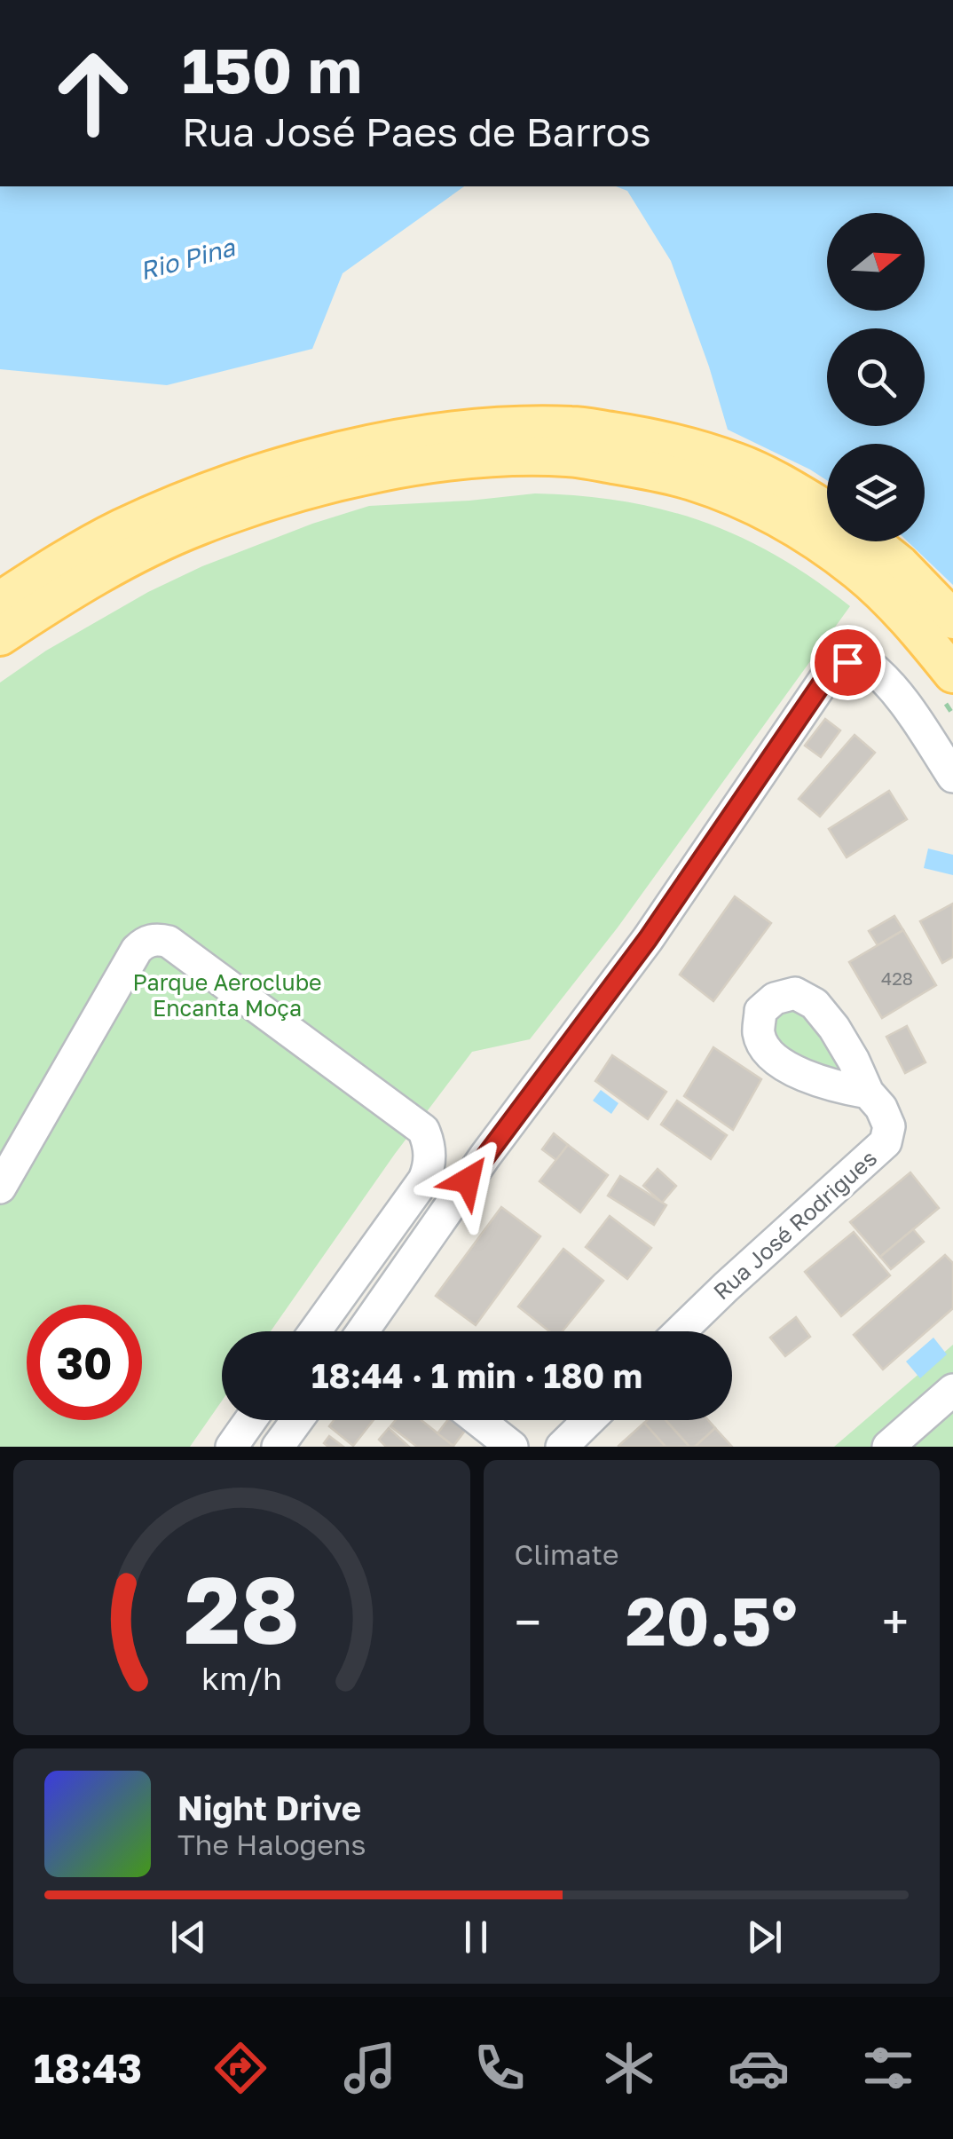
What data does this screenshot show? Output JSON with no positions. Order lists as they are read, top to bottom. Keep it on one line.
{"streets":{"street":["Rua José Rodrigues"]},"water":["Rio Pina"],"parks":["Parque Aeroclube Encanta Moça"],"house_numbers":["428"],"north":"right","page":{"turn":["150 m","Rua José Paes de Barros"],"limit":"30","trip":"18:44 · 1 min · 180 m","tile":"Climate","heat":["−","20.5°","+"],"song":["Night Drive","The Halogens"],"tabs":"18:43","gauge":["28","km/h"]}}
